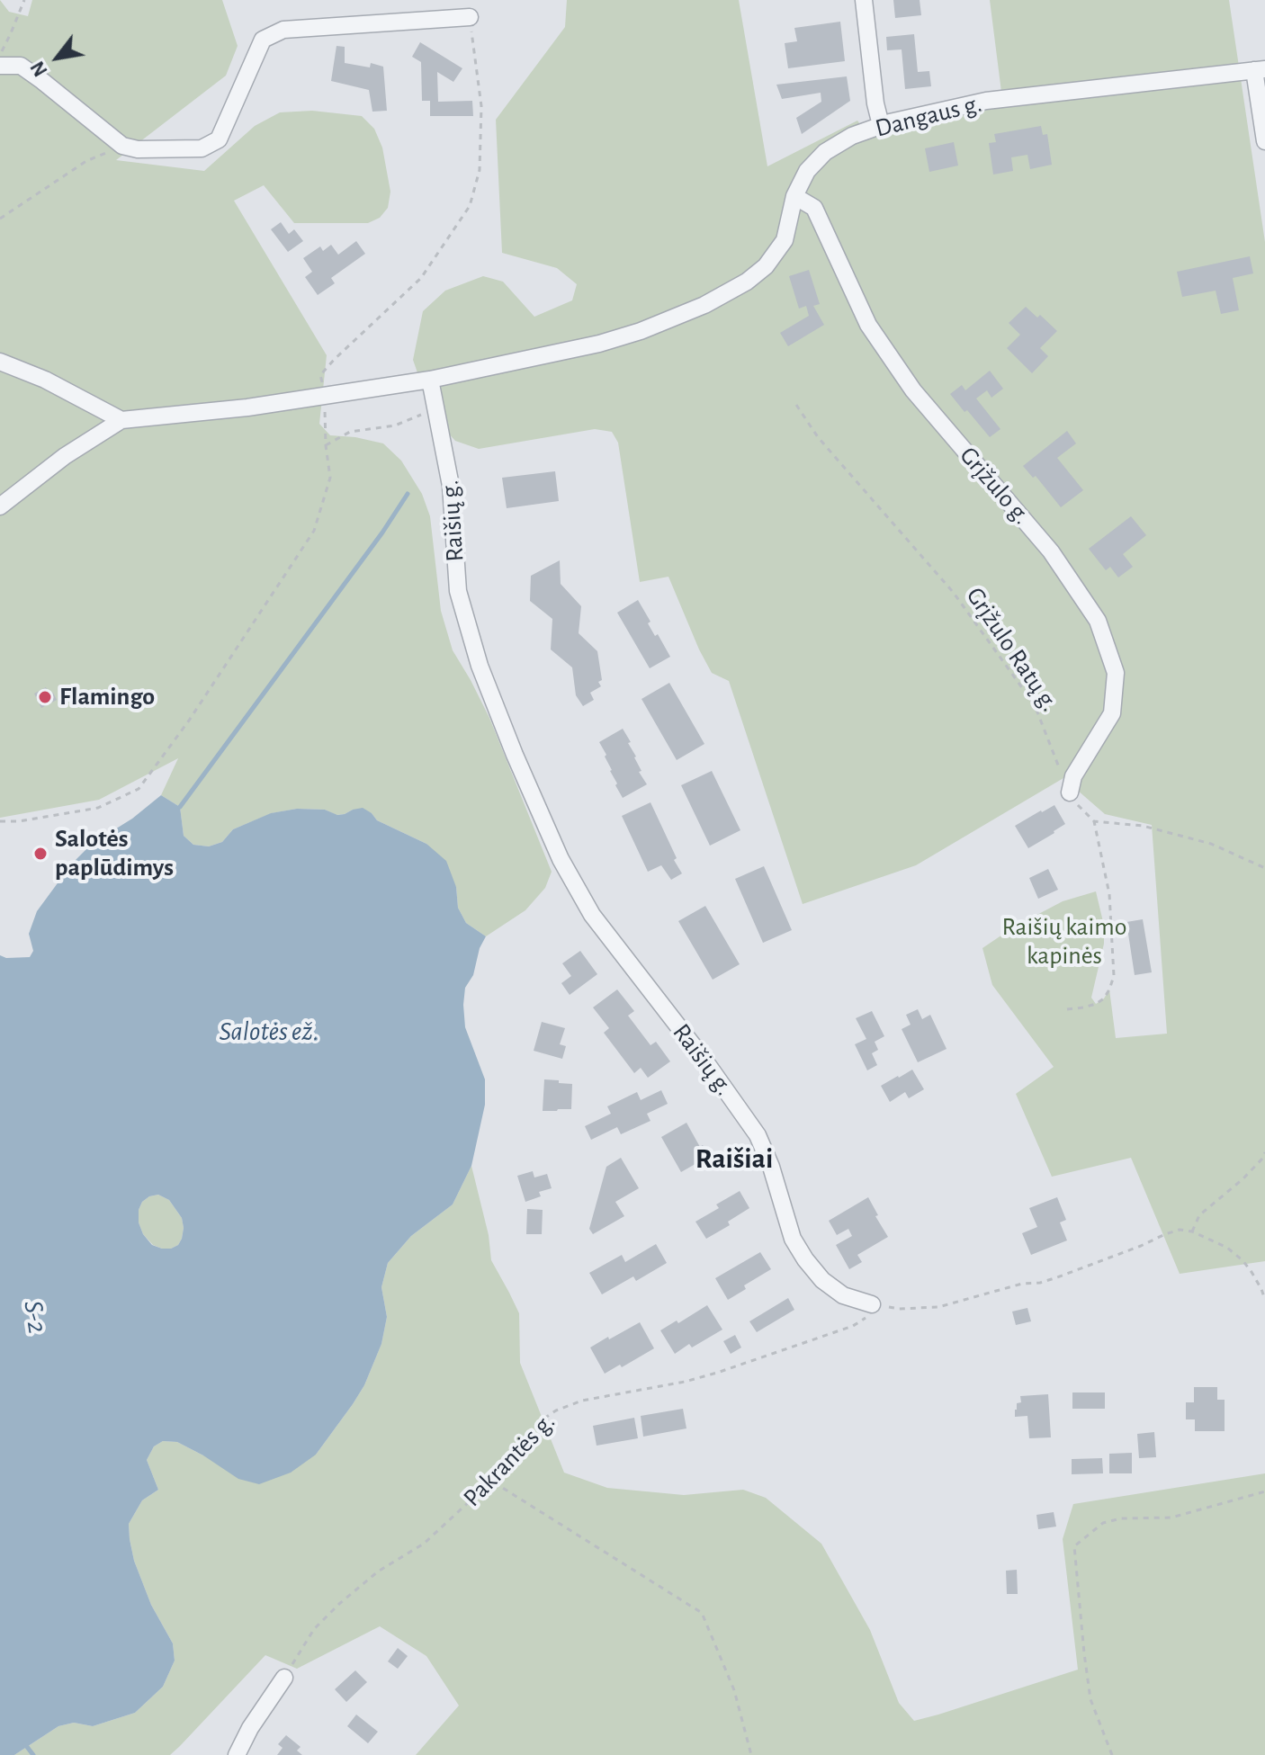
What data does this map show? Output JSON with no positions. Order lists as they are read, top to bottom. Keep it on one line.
{"streets":{"street":["Dangaus g.","Grįžulo g.","Raišių g."],"path":["Grįžulo Ratų g.","Pakrantės g."]},"crossings":[["Dangaus g.","Grįžulo g."],["Dangaus g.","Raišių g."],["Grįžulo g.","Grįžulo Ratų g."],["Raišių g.","Pakrantės g."]],"districts":["Raišiai"],"water":["Salotės ež.","S-2"],"parks":["Raišių kaimo kapinės"],"places":["Flamingo","Salotės paplūdimys"],"north":"bottom left"}
